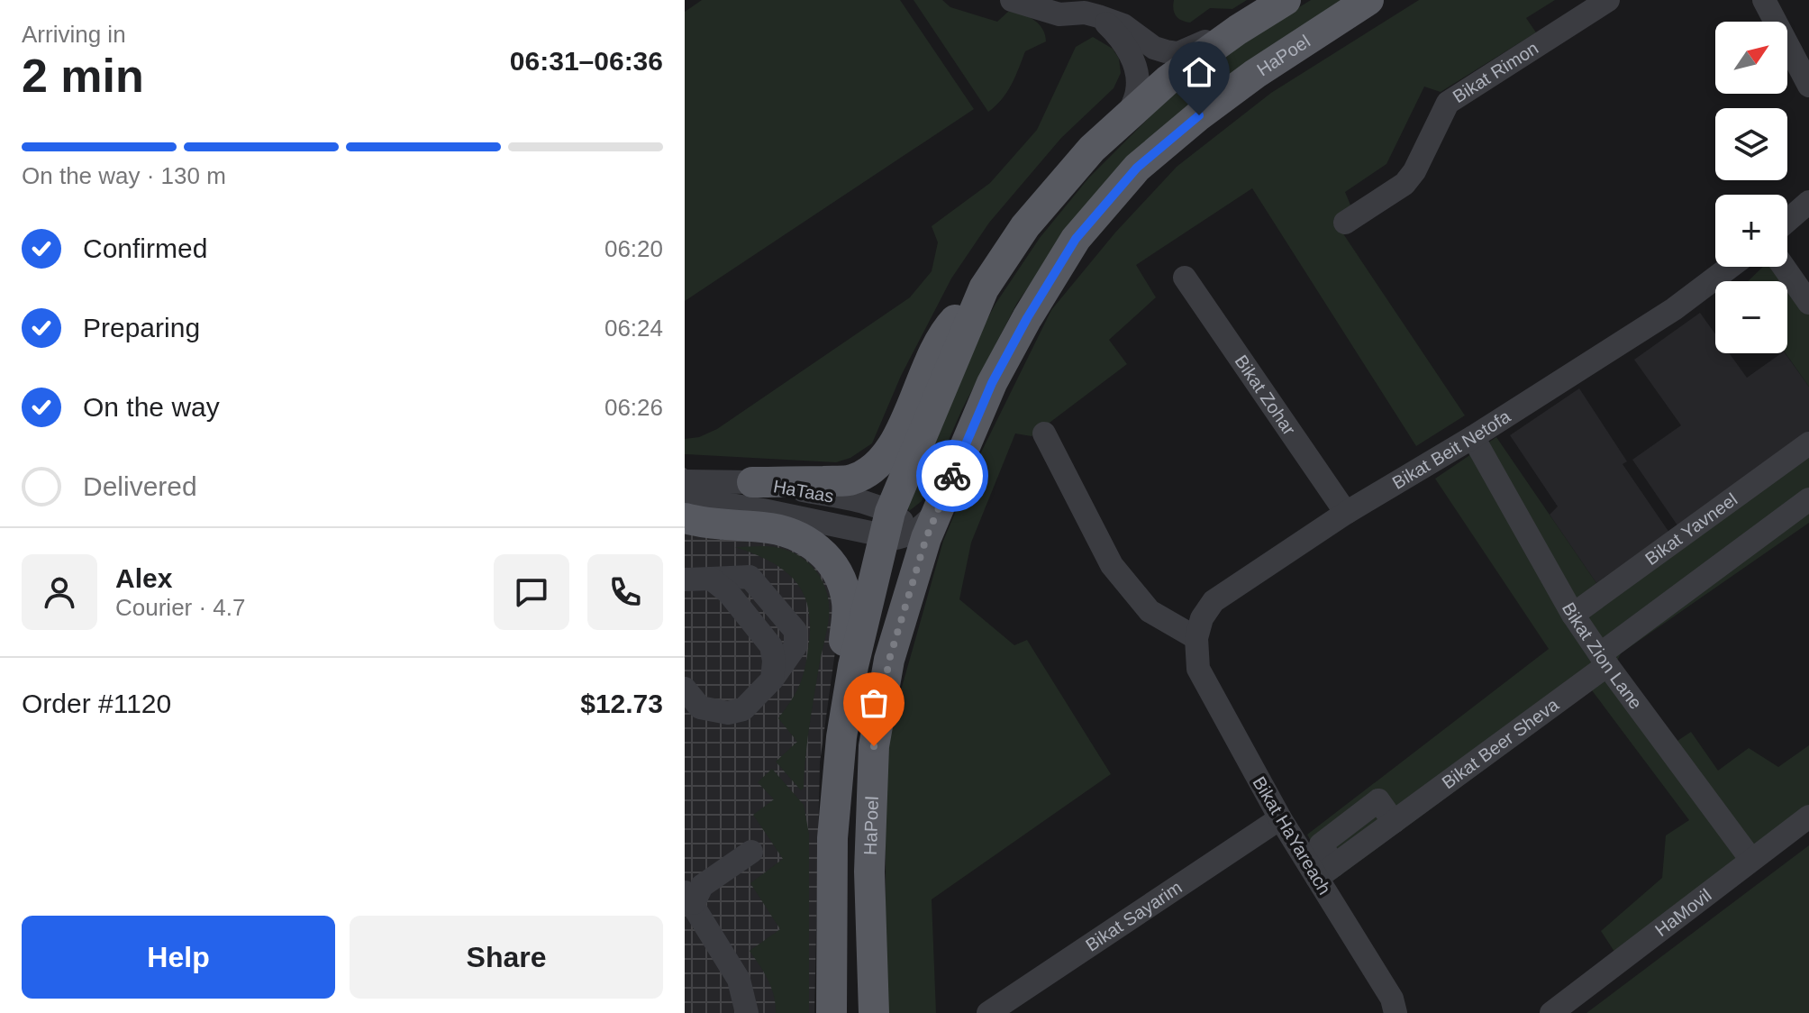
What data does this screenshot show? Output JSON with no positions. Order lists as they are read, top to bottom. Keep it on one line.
{"streets":{"main road":["HaPoel"],"street":["Bikat Rimon","Bikat Zohar","Bikat Beit Netofa","HaTaas","Bikat Yavneel","Bikat Zion Lane","Bikat Beer Sheva","Bikat HaYareach","HaMovil","Bikat Sayarim"]},"crossings":[["HaPoel","HaTaas"],["Bikat Zohar","Bikat Beit Netofa"],["Bikat Beit Netofa","Bikat Zion Lane"],["Bikat Beit Netofa","Bikat HaYareach"],["Bikat Yavneel","Bikat Zion Lane"],["Bikat Zion Lane","Bikat Beer Sheva"],["Bikat Zion Lane","HaMovil"],["Bikat Beer Sheva","Bikat HaYareach"],["Bikat HaYareach","Bikat Sayarim"]],"north":"top right","page":{"heading":["2 min","Arriving in","06:31–06:36"],"panel":["Alex","Courier · 4.7","Order #1120","$12.73"],"map_buttons":["+","−"],"bar":"On the way · 130 m","list":[["Confirmed","06:20"],["Preparing","06:24"],["On the way","06:26"],"Delivered"],"buttons":["Help","Share"]}}
